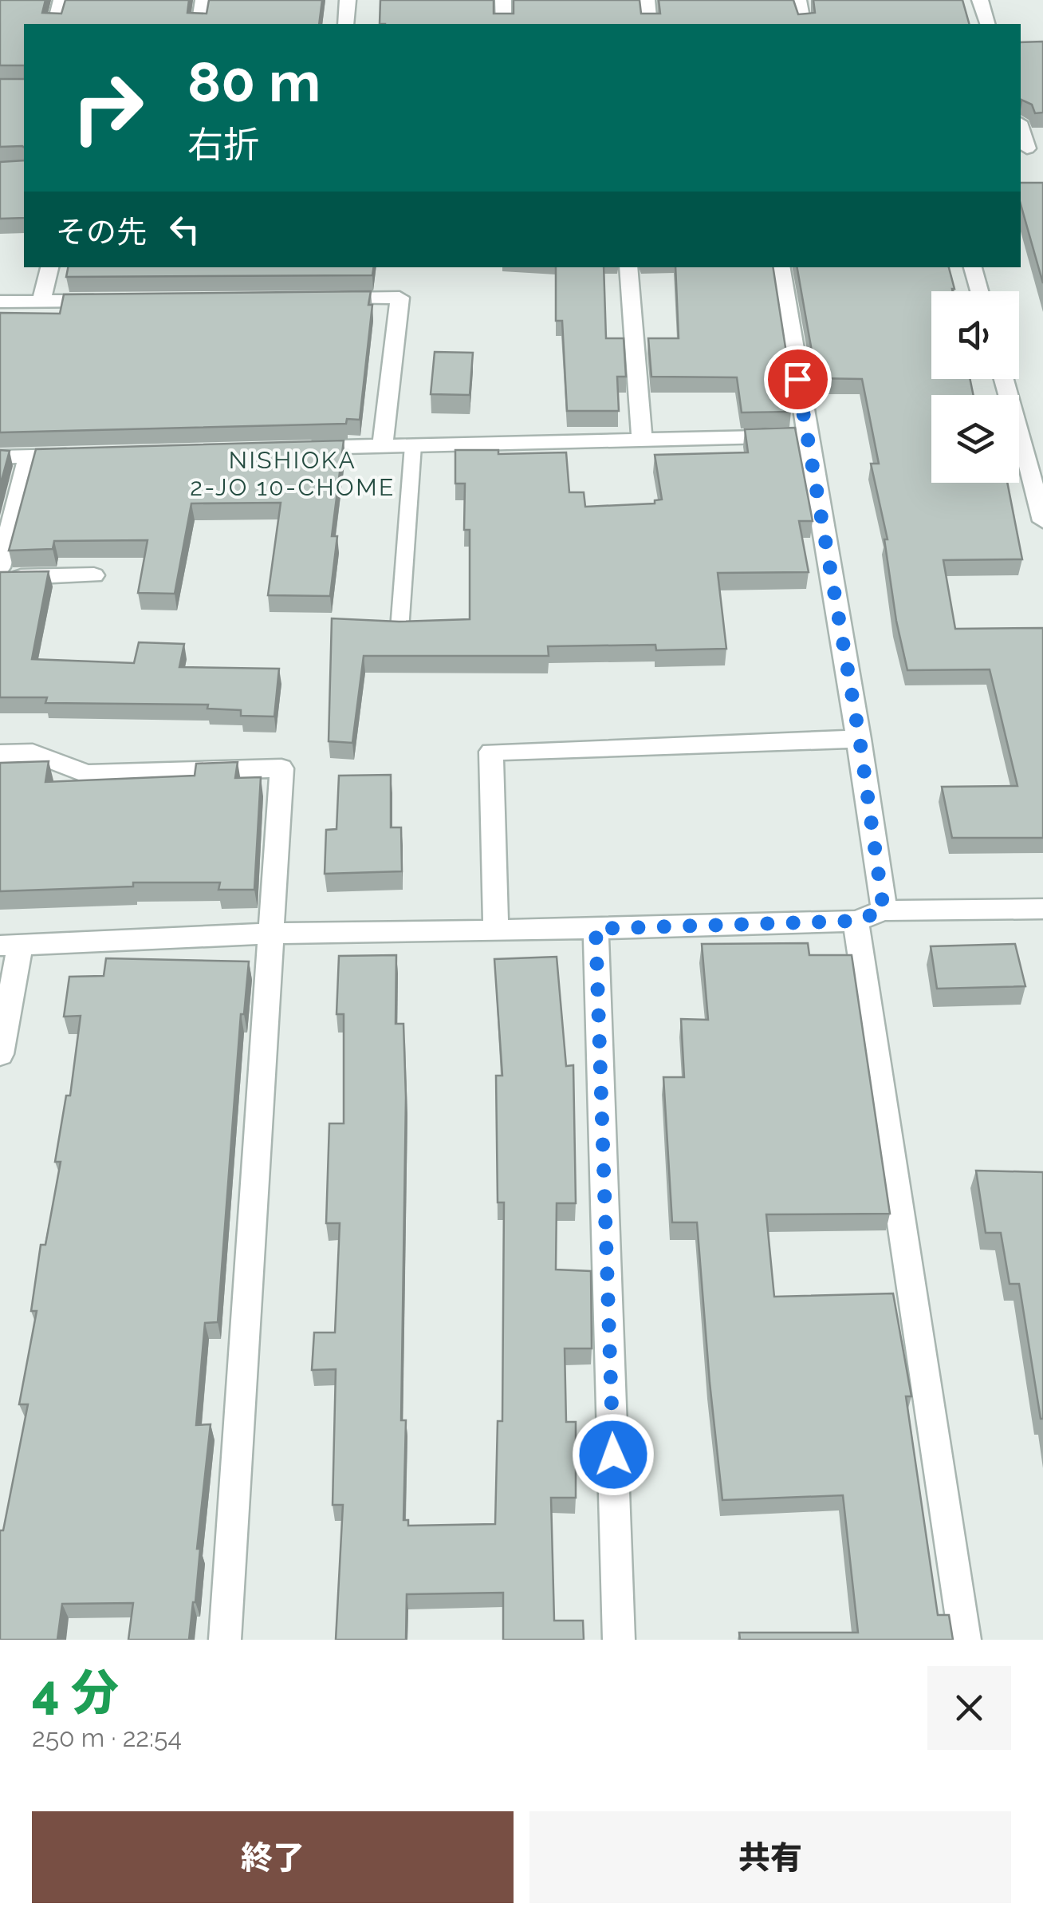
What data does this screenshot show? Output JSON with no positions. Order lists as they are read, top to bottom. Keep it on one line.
{"districts":["NISHIOKA 2-JO 10-CHOME"],"page":{"turn":["80 m","右折"],"then":"その先","heading":["4 分","250 m · 22:54"],"buttons":["終了","共有"]}}
